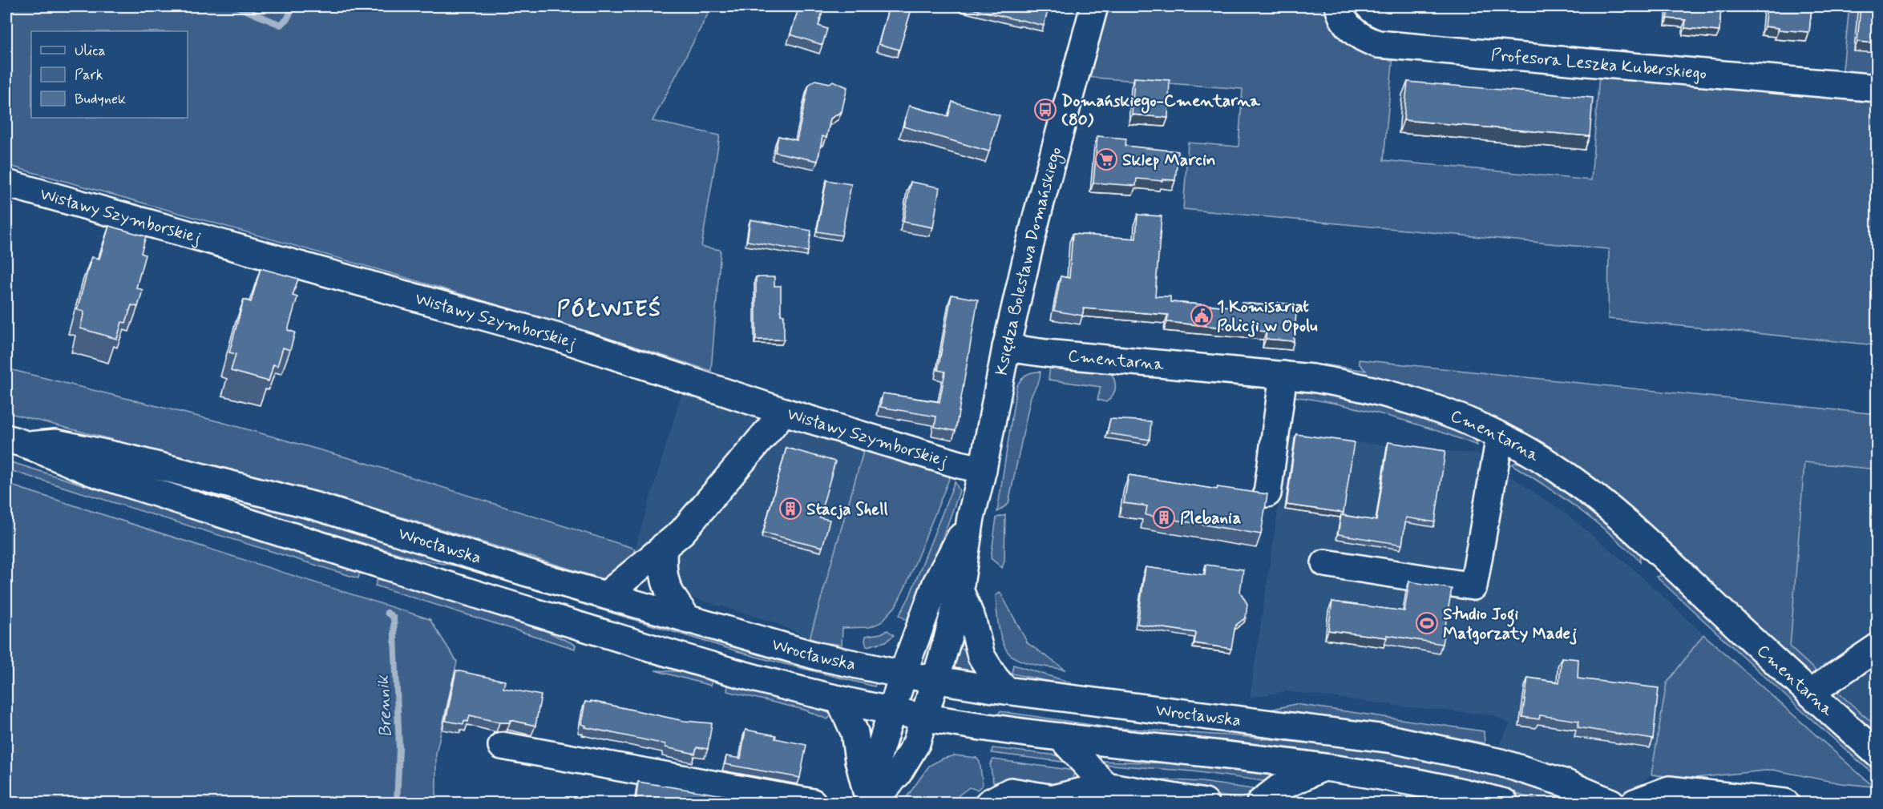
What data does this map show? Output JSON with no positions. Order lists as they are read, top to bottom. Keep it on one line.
{"streets":{"main road":["Profesora Leszka Kuberskiego","Wisławy Szymborskiej","Księdza Bolesława Domańskiego","Cmentarna","Wrocławska"]},"crossings":[["Wisławy Szymborskiej","Księdza Bolesława Domańskiego"],["Księdza Bolesława Domańskiego","Cmentarna"],["Księdza Bolesława Domańskiego","Wrocławska"]],"districts":["PÓŁWIEŚ"],"water":["Brennik"],"places":{"bus stop":["Domańskiego-Cmentarna (80)"],"supermarket":["Sklep Marcin"],"public building":["1 Komisariat Policji w Opolu"],"building":["Stacja Shell","Plebania"],"sports":["Studio Jogi Małgorzaty Madej"]},"legend":["Ulica","Park","Budynek"]}
